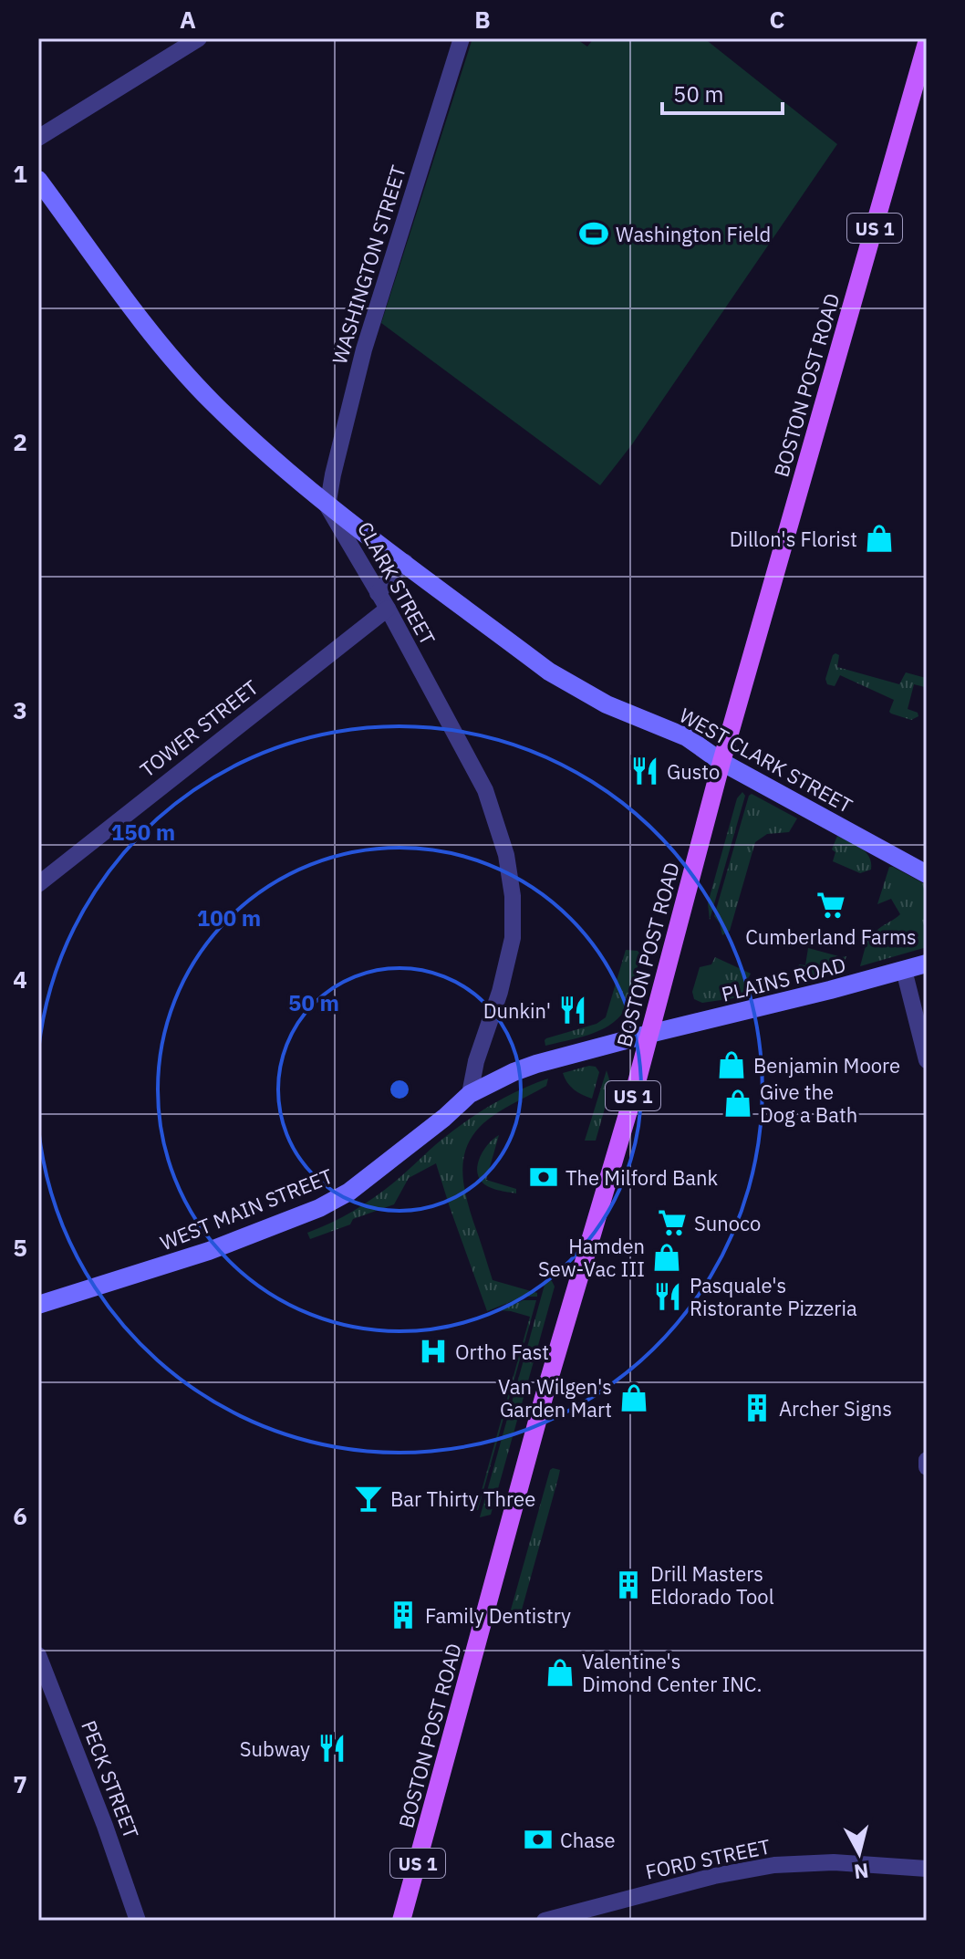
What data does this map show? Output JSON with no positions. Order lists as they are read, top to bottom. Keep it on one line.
{"streets":{"main road":["US 1","BOSTON POST ROAD","CLARK STREET","WEST CLARK STREET","PLAINS ROAD","WEST MAIN STREET"],"street":["WASHINGTON STREET","TOWER STREET","PECK STREET","FORD STREET"]},"crossings":[["WASHINGTON STREET","CLARK STREET"],["WASHINGTON STREET","WEST CLARK STREET"],["BOSTON POST ROAD","WEST CLARK STREET"],["BOSTON POST ROAD","PLAINS ROAD"],["BOSTON POST ROAD","WEST MAIN STREET"],["CLARK STREET","TOWER STREET"],["CLARK STREET","WEST CLARK STREET"],["CLARK STREET","WEST MAIN STREET"],["PLAINS ROAD","WEST MAIN STREET"]],"places":{"sports":["Washington Field"],"shop":["Dillon's Florist","Benjamin Moore","Give the Dog a Bath","Hamden Sew-Vac III","Van Wilgen's Garden Mart","Valentine's Dimond Center INC."],"restaurant":["Gusto","Dunkin'","Pasquale's Ristorante Pizzeria","Subway"],"supermarket":["Cumberland Farms","Sunoco"],"bank":["The Milford Bank","Chase"],"hospital":["Ortho Fast"],"building":["Archer Signs","Drill Masters Eldorado Tool","Family Dentistry"],"bar":["Bar Thirty Three"]},"scale_bar":"50 m","north":"bottom","grid":{"columns":["A","B","C"],"rows":["1","2","3","4","5","6","7"]},"rings":["150 m","100 m","50 m"]}
